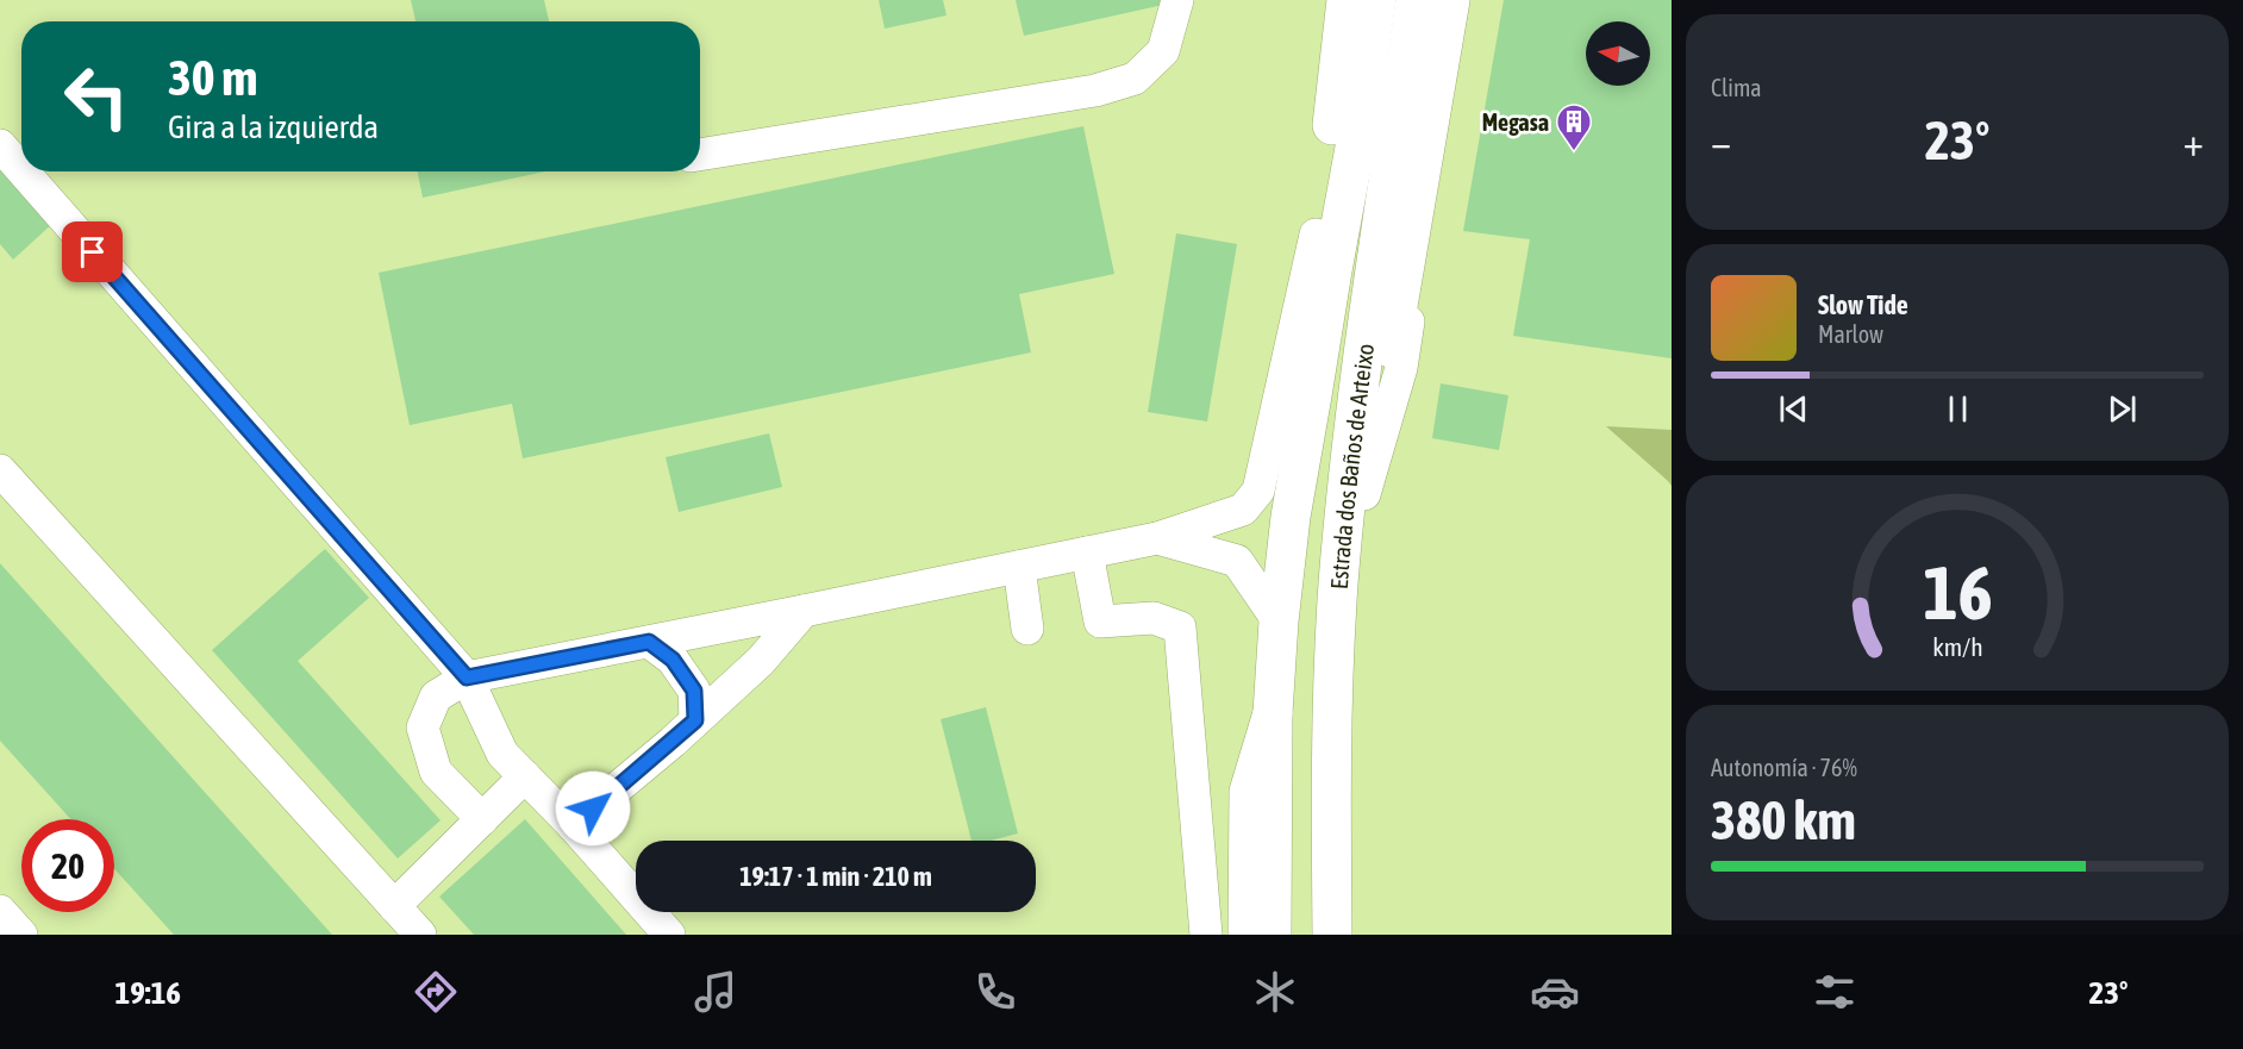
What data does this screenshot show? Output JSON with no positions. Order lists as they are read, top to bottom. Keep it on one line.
{"streets":{"main road":["Estrada dos Baños de Arteixo"]},"places":{"building":["Megasa"]},"north":"left","page":{"tile":["Clima",["Autonomía · 76%","380 km"]],"turn":["30 m","Gira a la izquierda"],"heat":["−","23°","+"],"song":["Slow Tide","Marlow"],"limit":"20","trip":"19:17 · 1 min · 210 m","tabs":["19:16","23°"],"gauge":["16","km/h"]}}
